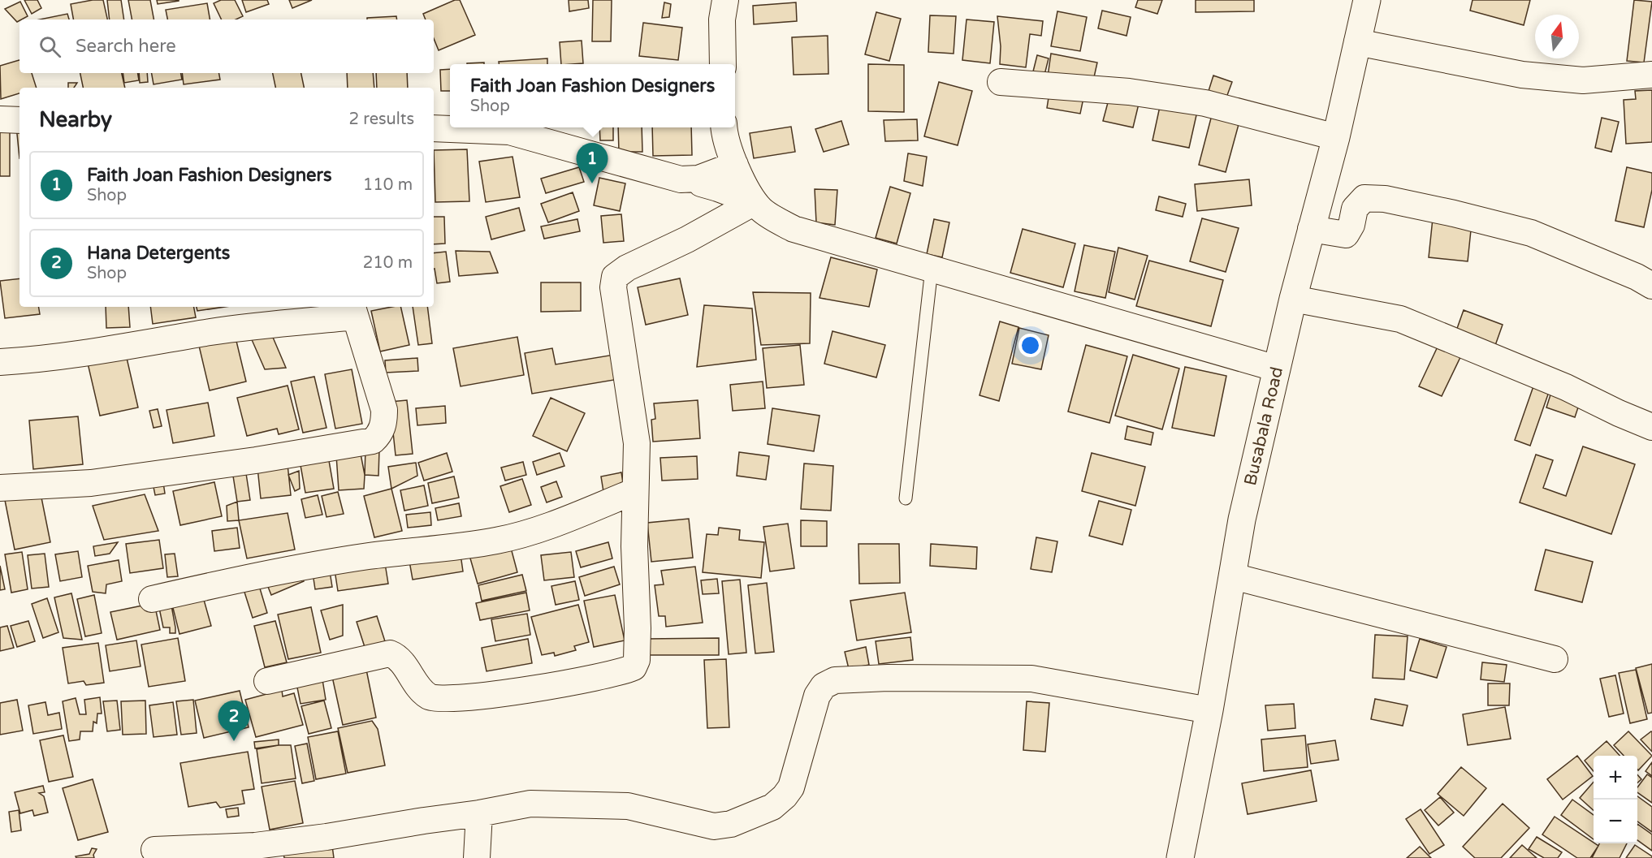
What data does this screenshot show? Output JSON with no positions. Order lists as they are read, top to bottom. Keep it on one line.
{"streets":{"street":["Busabala Road"]},"north":"top","page":{"search":"Search here","popup":["Faith Joan Fashion Designers","Shop"],"heading":["Nearby","2 results"],"pins":["1","2"],"list":[{"mark":"1","name":"Faith Joan Fashion Designers","note":"Shop","value":"110 m"},{"mark":"2","name":"Hana Detergents","note":"Shop","value":"210 m"}],"map_buttons":["+","−"]}}
